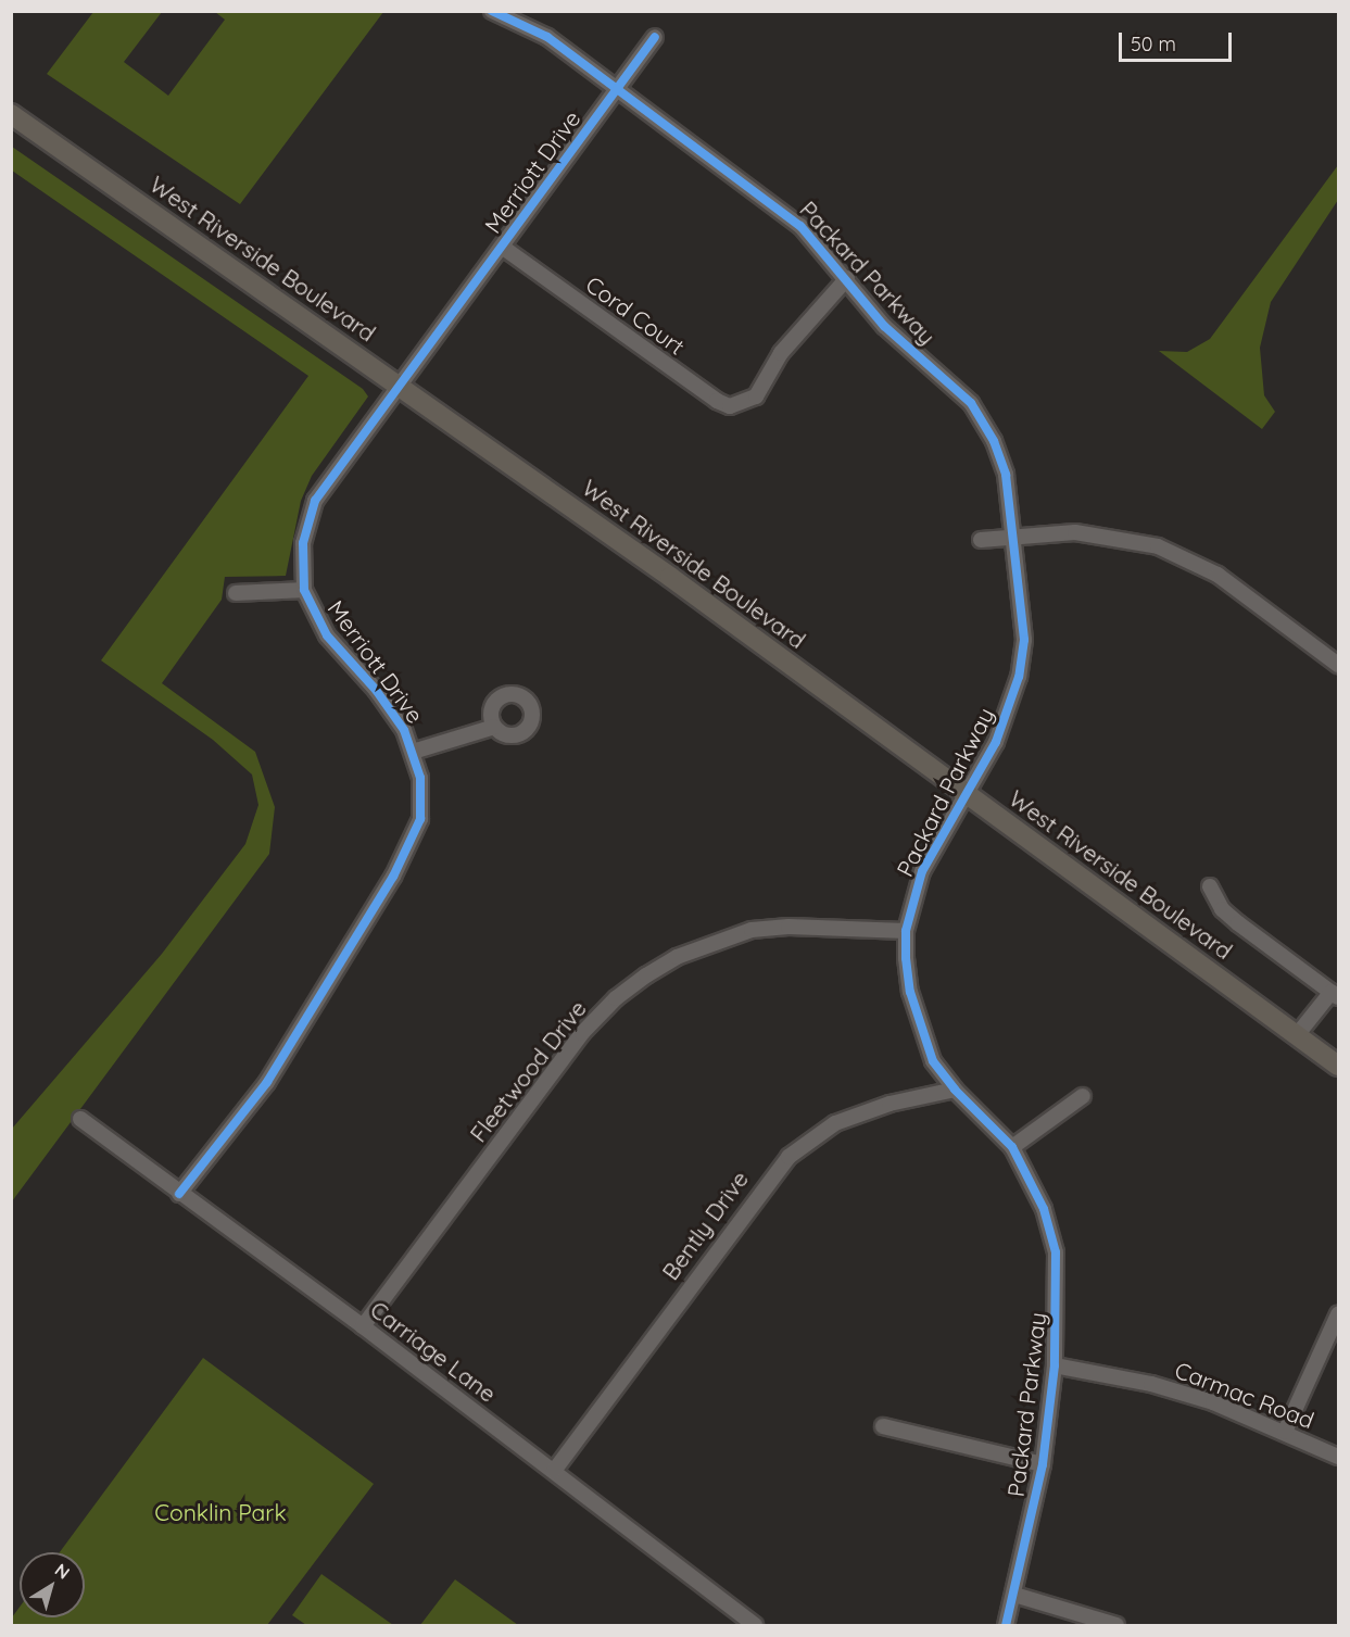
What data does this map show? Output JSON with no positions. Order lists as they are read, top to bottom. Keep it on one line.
{"streets":{"main road":["West Riverside Boulevard"],"street":["Merriott Drive","Packard Parkway","Cord Court","Fleetwood Drive","Bently Drive","Carriage Lane","Carmac Road"]},"crossings":[["Merriott Drive","West Riverside Boulevard"],["Merriott Drive","Packard Parkway"],["Merriott Drive","Cord Court"],["Merriott Drive","Carriage Lane"],["West Riverside Boulevard","Packard Parkway"],["Packard Parkway","Cord Court"],["Packard Parkway","Fleetwood Drive"],["Packard Parkway","Bently Drive"],["Packard Parkway","Carmac Road"],["Fleetwood Drive","Carriage Lane"],["Bently Drive","Carriage Lane"]],"parks":["Conklin Park"],"scale_bar":"50 m","north":"top right"}
